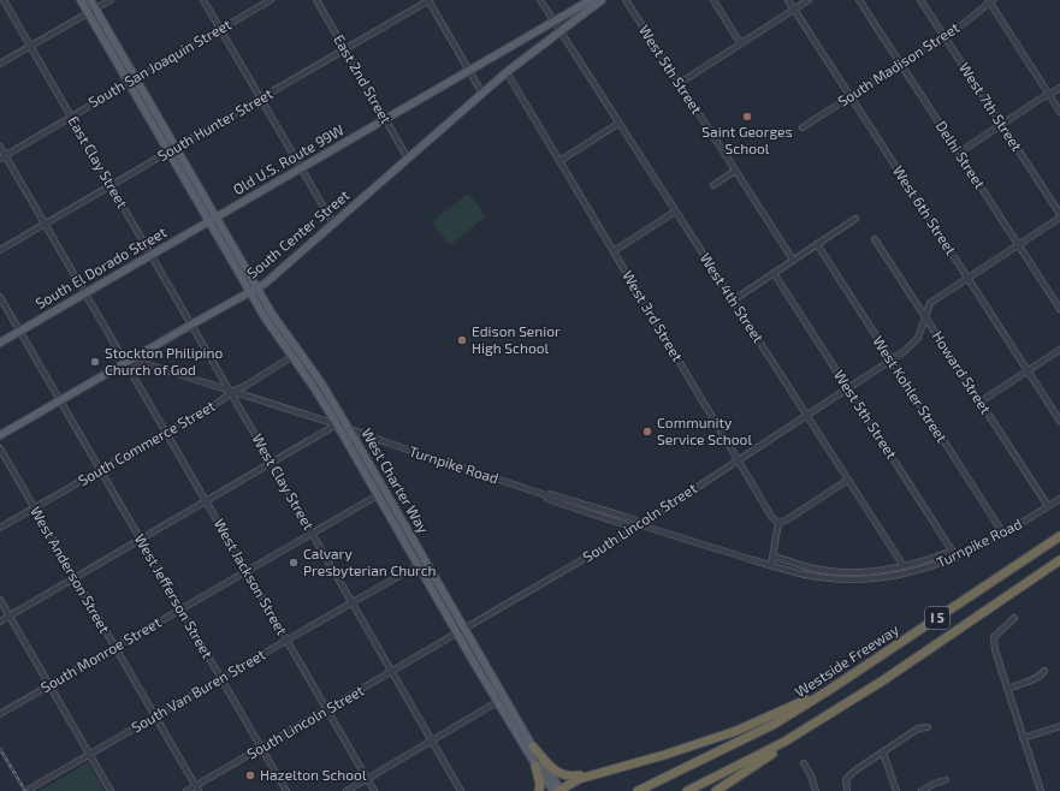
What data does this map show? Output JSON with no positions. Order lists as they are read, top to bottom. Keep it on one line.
{"streets":{"highway":["I 5","Westside Freeway"],"main road":["Old U.S. Route 99W","South Center Street","South El Dorado Street","West Charter Way"],"street":["South San Joaquin Street","South Madison Street","West 5th Street","East 2nd Street","West 7th Street","South Hunter Street","Delhi Street","East Clay Street","West 6th Street","West 4th Street","West 3rd Street","Howard Street","West Kohler Street","South Commerce Street","Turnpike Road","West Clay Street","South Lincoln Street","West Anderson Street","West Jackson Street","West Jefferson Street","South Monroe Street","South Van Buren Street"]},"crossings":[["South San Joaquin Street","East Clay Street"],["South San Joaquin Street","West Jackson Street"],["South Madison Street","West 7th Street"],["South Madison Street","Delhi Street"],["South Madison Street","West 6th Street"],["West 5th Street","Turnpike Road"],["West 5th Street","South Lincoln Street"],["East 2nd Street","South Hunter Street"],["East 2nd Street","Old U.S. Route 99W"],["East 2nd Street","South Center Street"],["South Hunter Street","East Clay Street"],["South Hunter Street","West Jackson Street"],["Delhi Street","South Lincoln Street"],["Old U.S. Route 99W","South El Dorado Street"],["Old U.S. Route 99W","West 4th Street"],["East Clay Street","South Center Street"],["East Clay Street","South El Dorado Street"],["East Clay Street","West Clay Street"],["West 6th Street","South Lincoln Street"],["South Center Street","West 4th Street"],["South Center Street","West 3rd Street"],["South Center Street","Turnpike Road"],["South Center Street","West Charter Way"],["South Center Street","West Clay Street"],["South Center Street","West Jackson Street"],["South Center Street","West Jefferson Street"],["South El Dorado Street","West Jackson Street"],["South El Dorado Street","West Jefferson Street"],["West 4th Street","South Lincoln Street"],["West 3rd Street","South Lincoln Street"],["Howard Street","Turnpike Road"],["Howard Street","South Lincoln Street"],["West Kohler Street","Turnpike Road"],["West Kohler Street","South Lincoln Street"],["South Commerce Street","Turnpike Road"],["South Commerce Street","West Charter Way"],["South Commerce Street","West Clay Street"],["South Commerce Street","West Anderson Street"],["South Commerce Street","West Jackson Street"],["South Commerce Street","West Jefferson Street"],["Turnpike Road","West Charter Way"],["Turnpike Road","West Clay Street"],["Turnpike Road","South Lincoln Street"],["Turnpike Road","West Jackson Street"],["West Charter Way","South Lincoln Street"],["West Charter Way","South Monroe Street"],["West Charter Way","South Van Buren Street"],["West Clay Street","South Lincoln Street"],["West Clay Street","South Monroe Street"],["West Clay Street","South Van Buren Street"],["South Lincoln Street","West Anderson Street"],["South Lincoln Street","West Jackson Street"],["South Lincoln Street","West Jefferson Street"],["West Anderson Street","South Monroe Street"],["West Anderson Street","South Van Buren Street"],["West Jackson Street","South Monroe Street"],["West Jackson Street","South Van Buren Street"],["West Jefferson Street","South Monroe Street"],["West Jefferson Street","South Van Buren Street"]],"places":["Saint Georges School","Edison Senior High School","Stockton Philipino Church of God","Community Service School","Calvary Presbyterian Church","Hazelton School"]}
